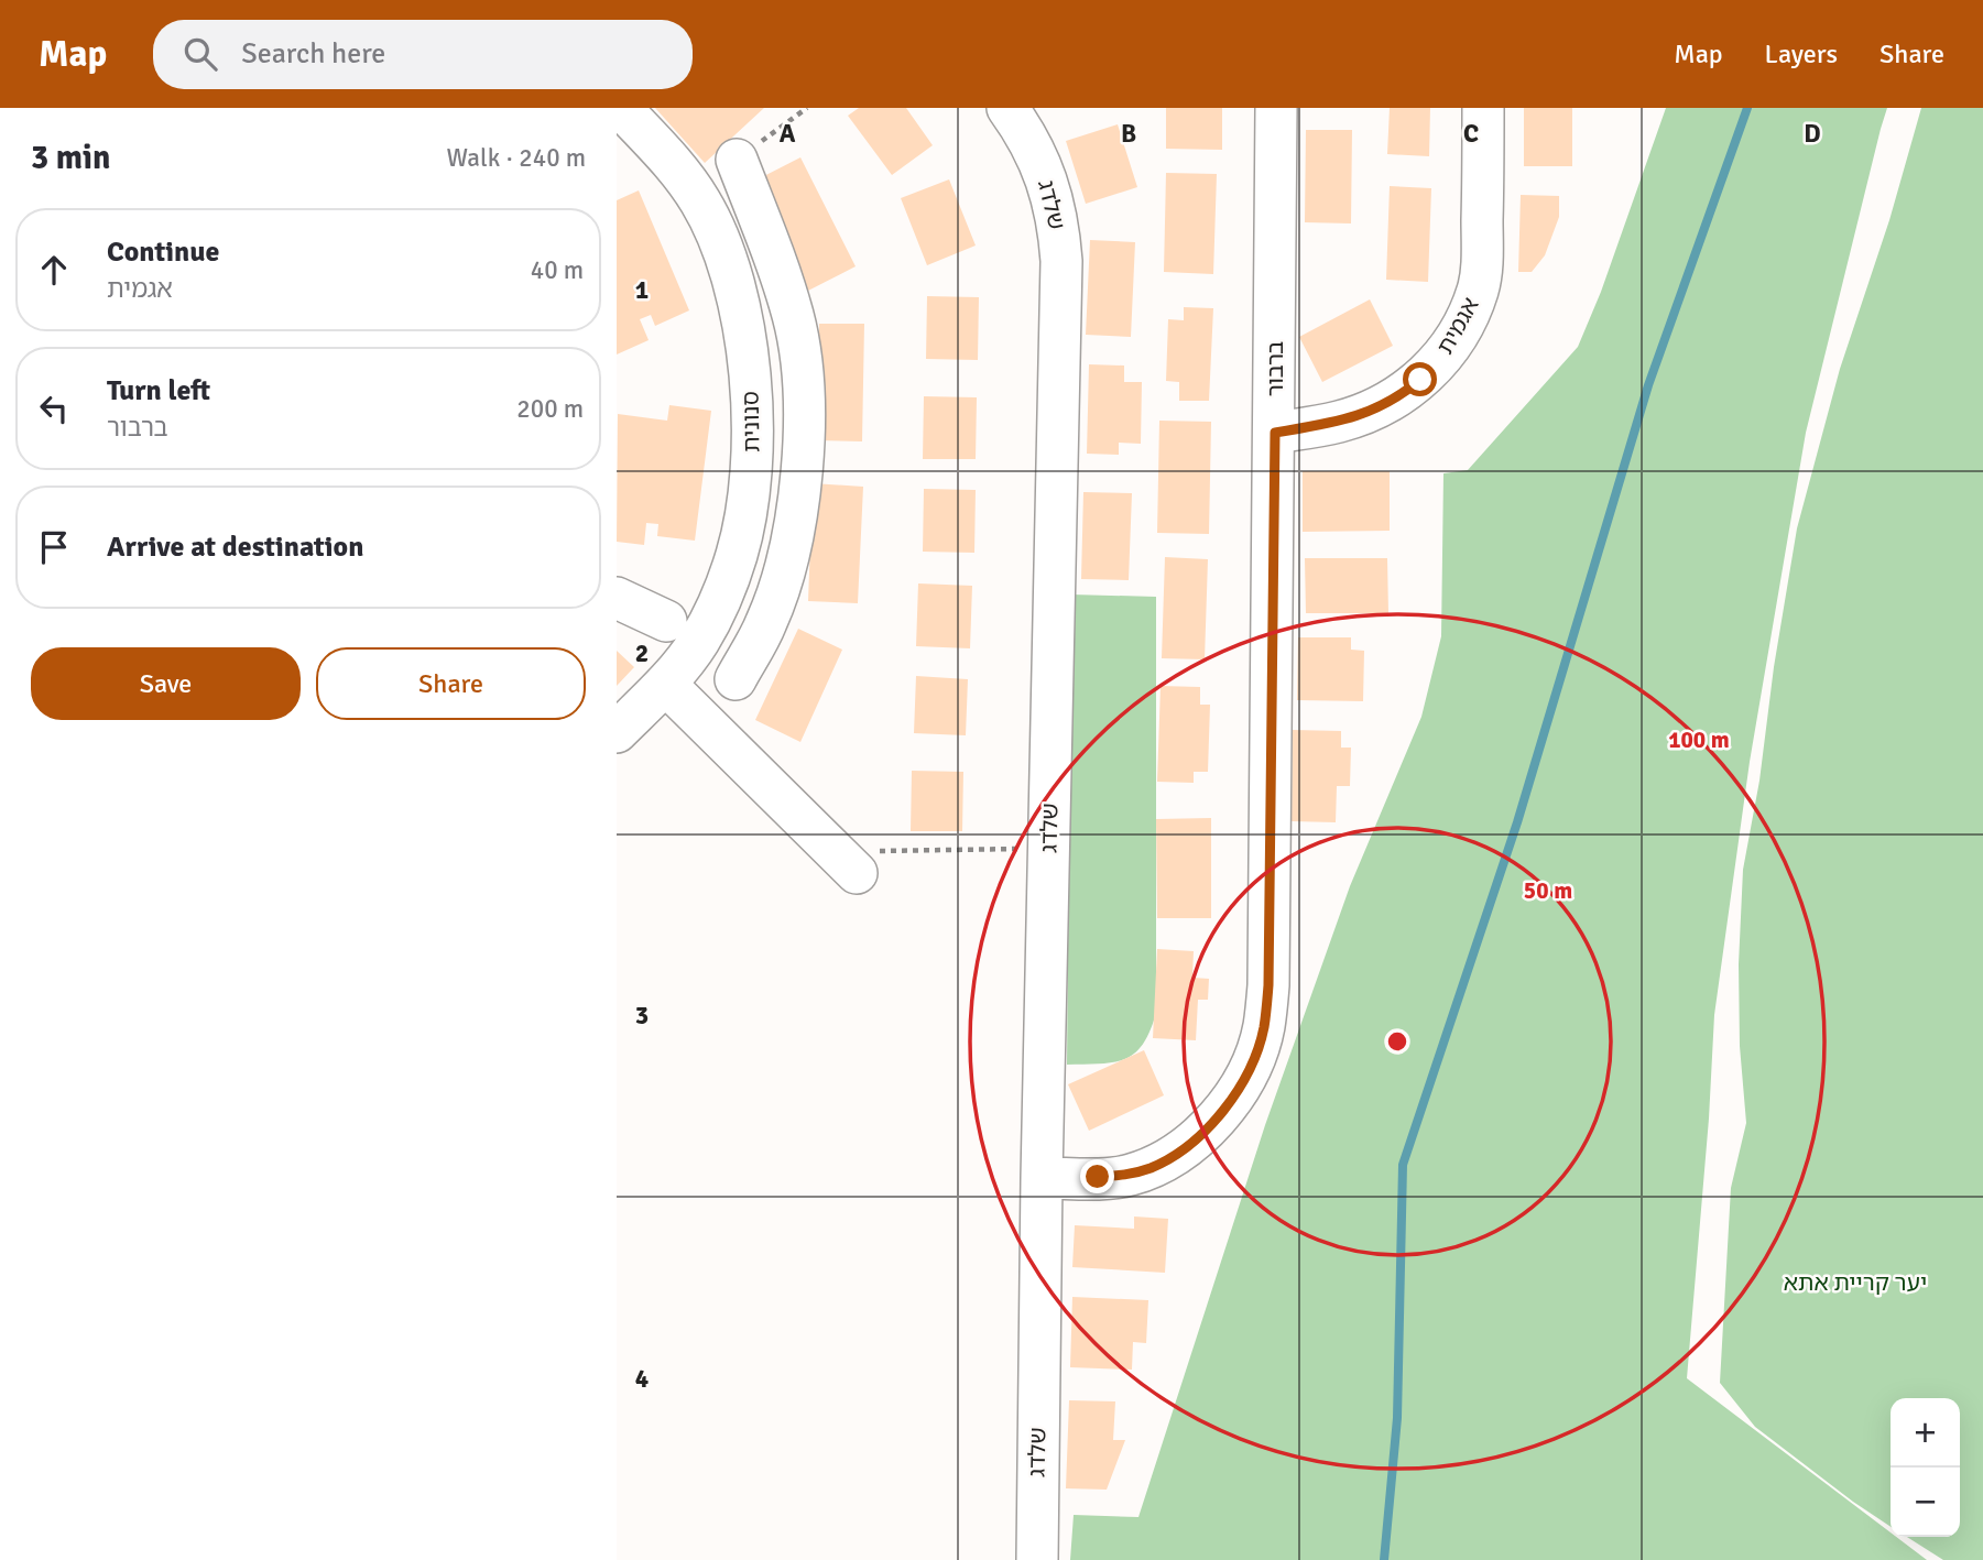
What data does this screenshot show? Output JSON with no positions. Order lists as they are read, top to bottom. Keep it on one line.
{"streets":{"street":["שלדג","אגמית","ברבור","סנונית"]},"crossings":[["שלדג","ברבור"],["אגמית","ברבור"]],"parks":["יער קריית אתא"],"page":{"header":"Map","search":"Search here","nav":["Map","Layers","Share"],"heading":["3 min","Walk · 240 m"],"list":[["Continue","אגמית","40 m"],["Turn left","ברבור","200 m"],"Arrive at destination"],"buttons":["Save","Share"],"map_buttons":["+","−"]},"grid":{"columns":["A","B","C","D"],"rows":["1","2","3","4"]},"rings":["100 m","50 m"]}
